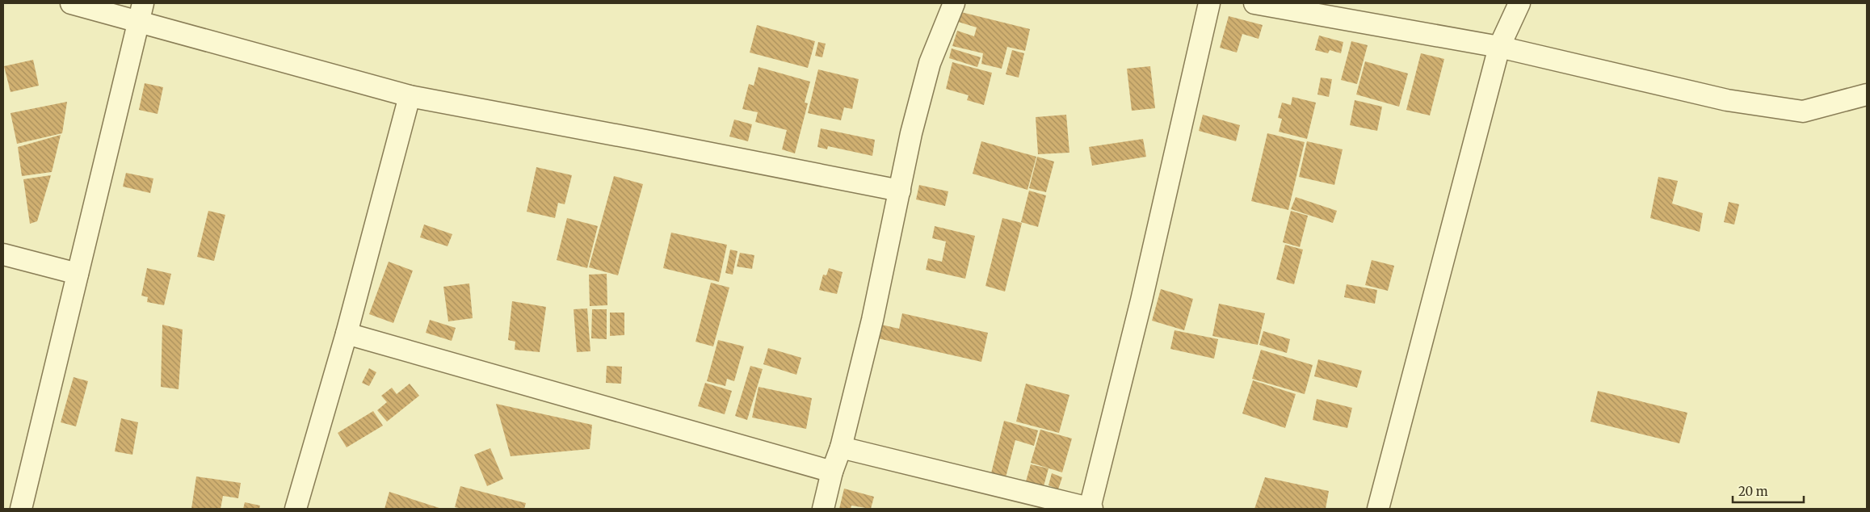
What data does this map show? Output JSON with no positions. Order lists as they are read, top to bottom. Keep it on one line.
{"scale_bar":"20 m"}
